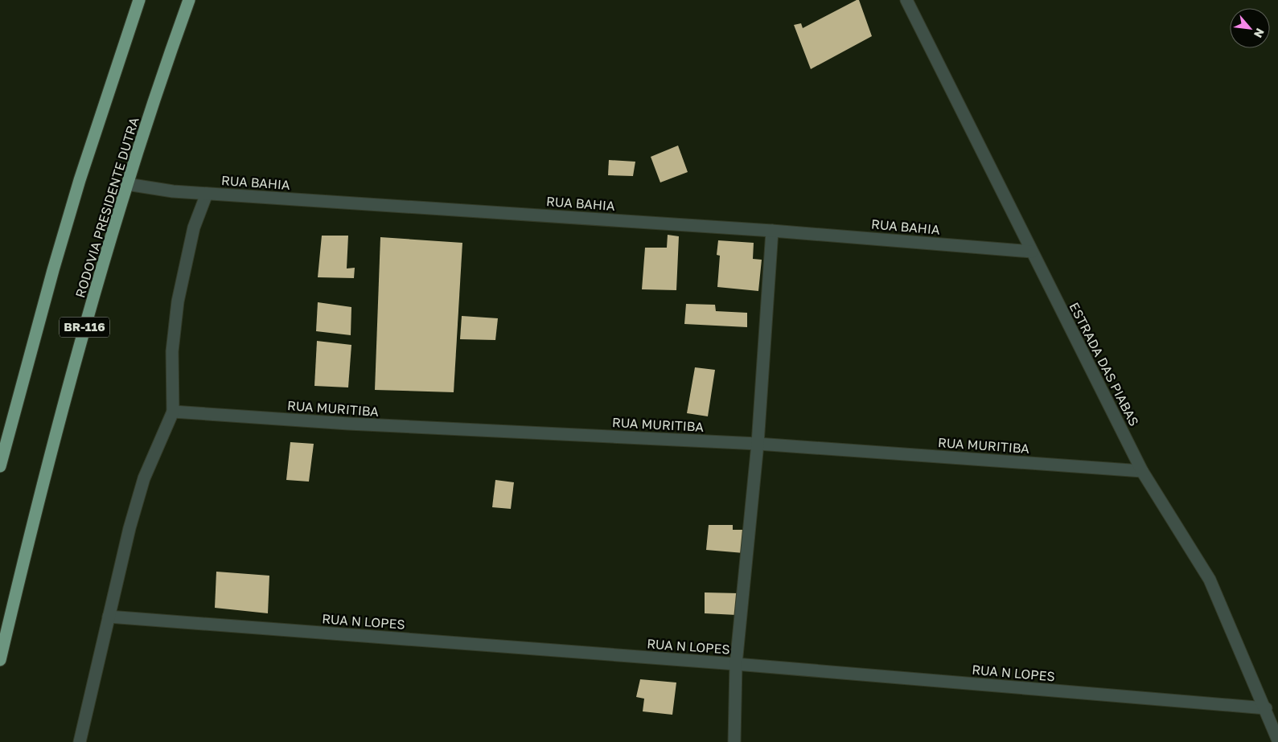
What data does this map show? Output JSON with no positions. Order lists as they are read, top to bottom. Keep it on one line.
{"streets":{"highway":["RODOVIA PRESIDENTE DUTRA","BR-116"],"street":["RUA BAHIA","ESTRADA DAS PIABAS","RUA MURITIBA","RUA N LOPES"]},"crossings":[["RUA BAHIA","RODOVIA PRESIDENTE DUTRA"],["RUA BAHIA","ESTRADA DAS PIABAS"],["ESTRADA DAS PIABAS","RUA MURITIBA"],["ESTRADA DAS PIABAS","RUA N LOPES"]],"north":"bottom right"}
